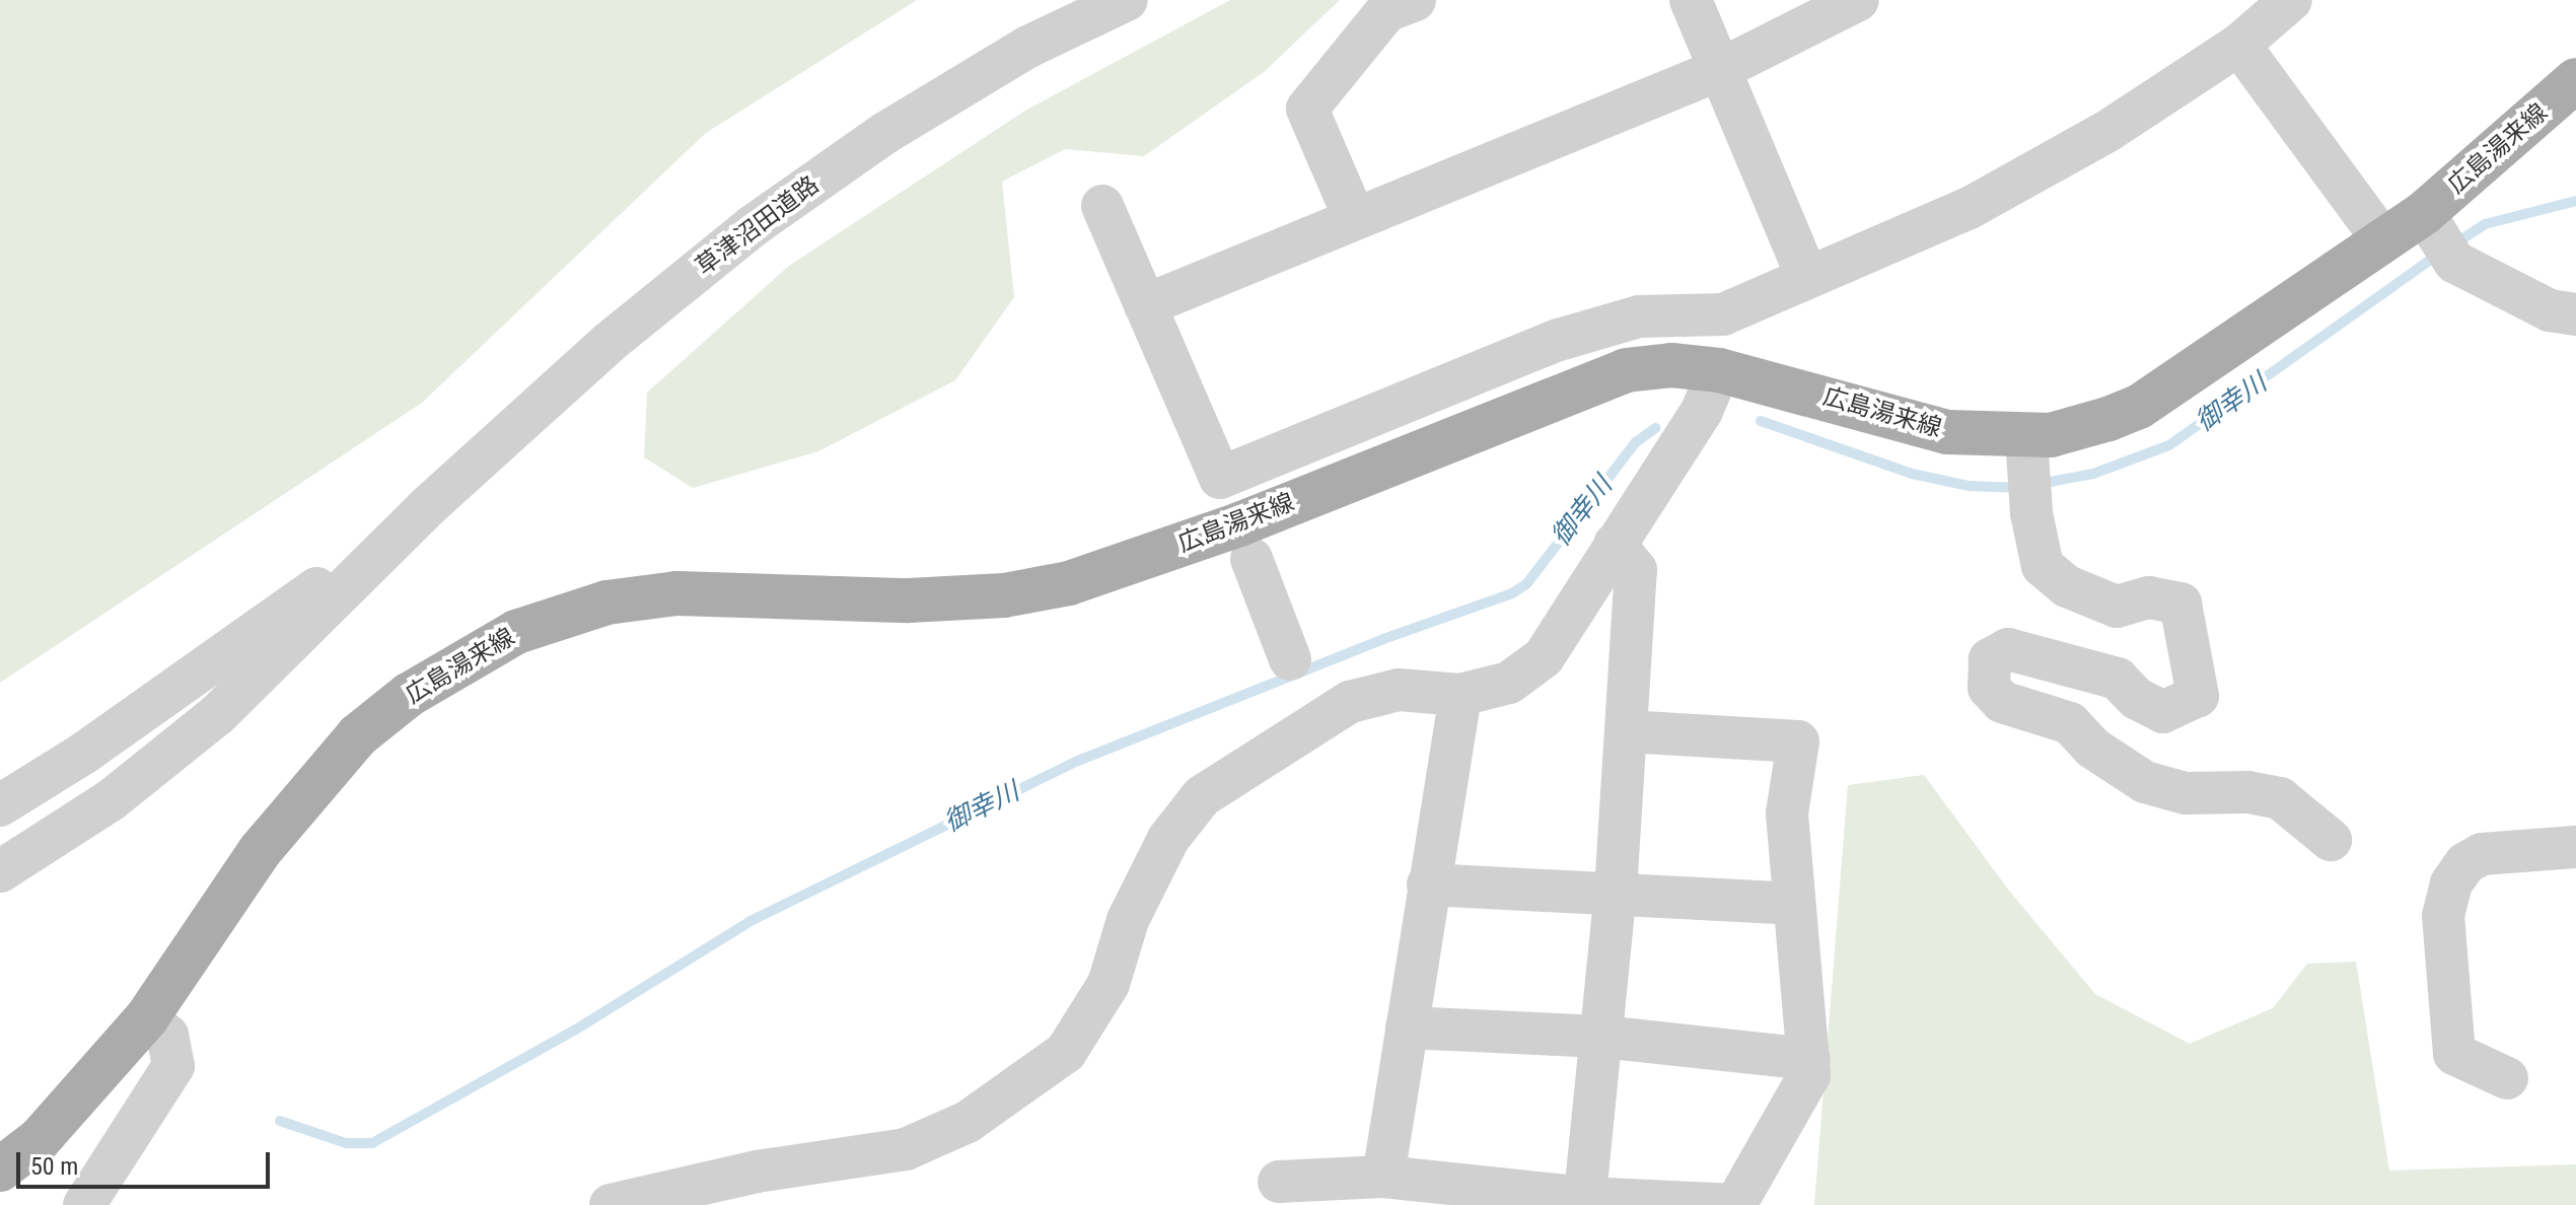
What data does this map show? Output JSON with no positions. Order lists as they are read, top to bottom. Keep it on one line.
{"streets":{"main road":["広島湯来線"],"street":["草津沼田道路"]},"water":["御幸川"],"scale_bar":"50 m"}
